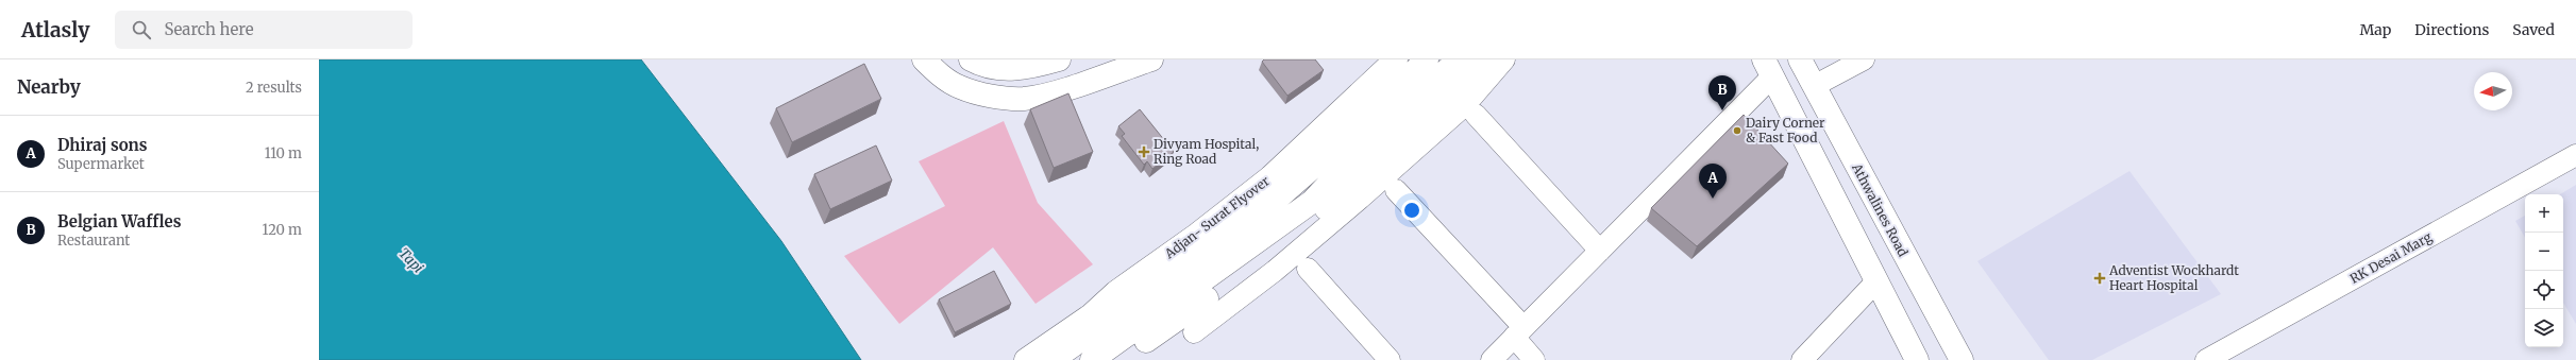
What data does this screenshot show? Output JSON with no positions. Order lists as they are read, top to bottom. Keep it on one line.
{"streets":{"main road":["Athwalines Road","Adjan- Surat Flyover"],"street":["RK Desai Marg"]},"water":["Tapi"],"places":{"other":["Dairy Corner & Fast Food"],"health":["Divyam Hospital, Ring Road","Adventist Wockhardt Heart Hospital"]},"north":"left","page":{"header":"Atlasly","search":"Search here","nav":["Map","Directions","Saved"],"heading":["Nearby","2 results"],"pins":["B","A"],"list":[{"mark":"A","name":"Dhiraj sons","note":"Supermarket","value":"110 m"},{"mark":"B","name":"Belgian Waffles","note":"Restaurant","value":"120 m"}],"map_buttons":["+","−"]}}
